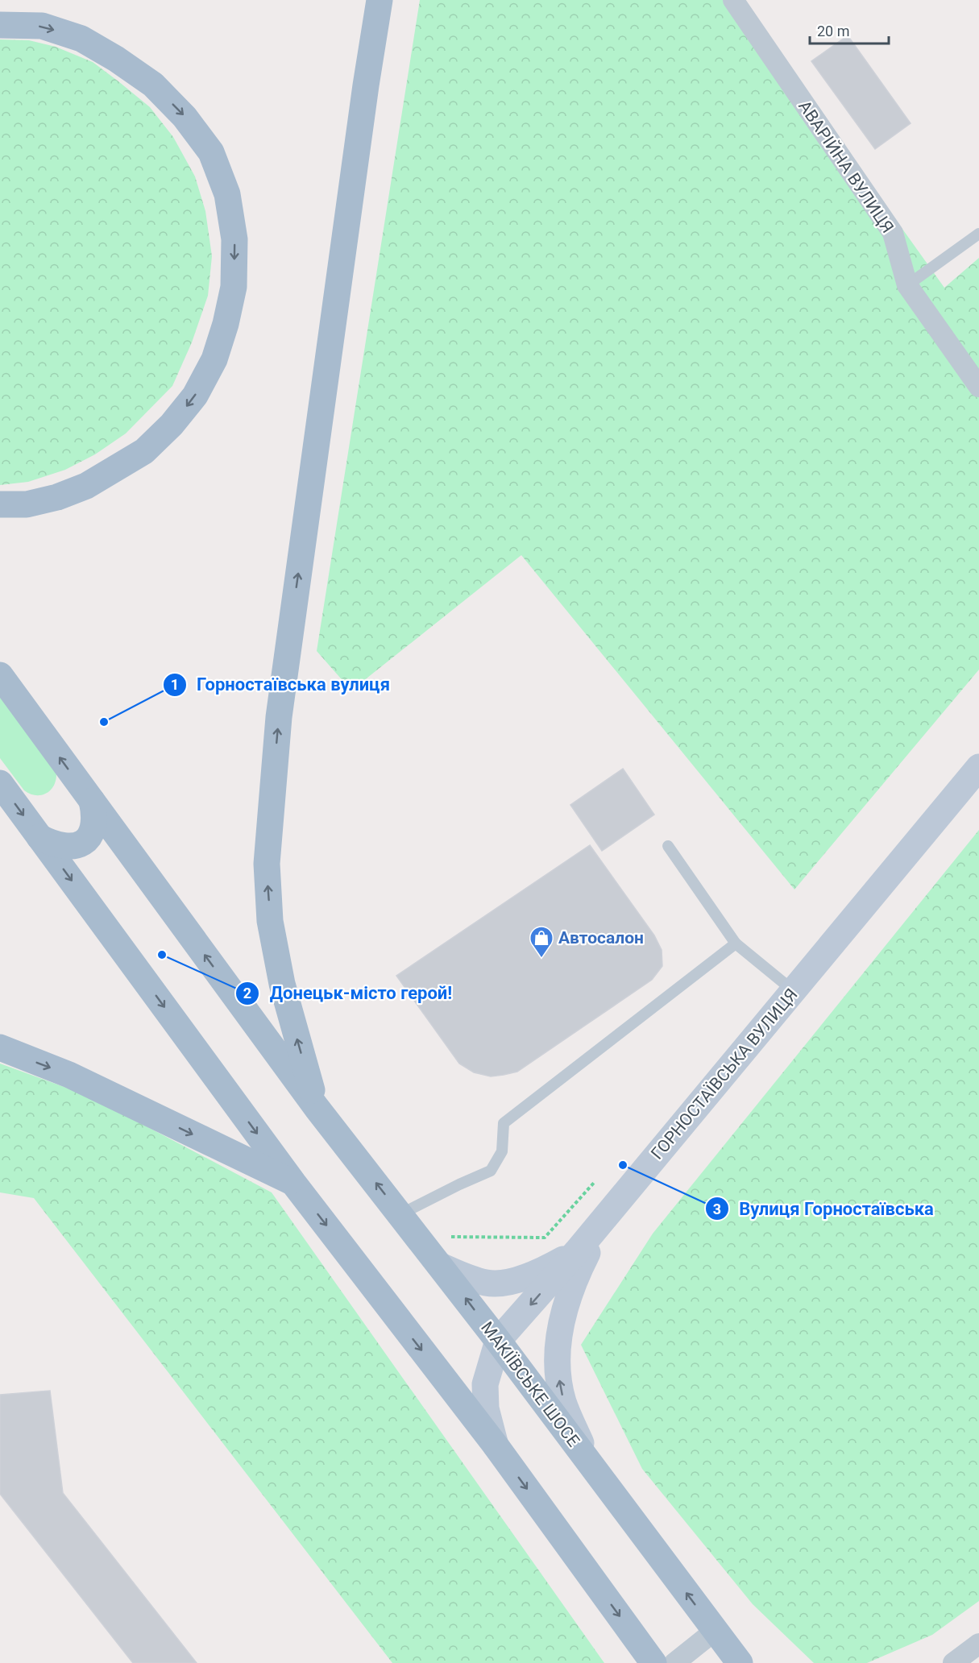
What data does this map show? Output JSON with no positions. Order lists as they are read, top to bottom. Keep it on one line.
{"streets":{"main road":["ГОРНОСТАЇВСЬКА ВУЛИЦЯ","МАКІЇВСЬКЕ ШОСЕ"],"street":["АВАРІЙНА ВУЛИЦЯ"]},"crossings":[["ГОРНОСТАЇВСЬКА ВУЛИЦЯ","МАКІЇВСЬКЕ ШОСЕ"]],"places":{"other":["Горностаївська вулиця","Донецьк-місто герой!","Вулиця Горностаївська"],"shop":["Автосалон"]},"scale_bar":"20 m"}
